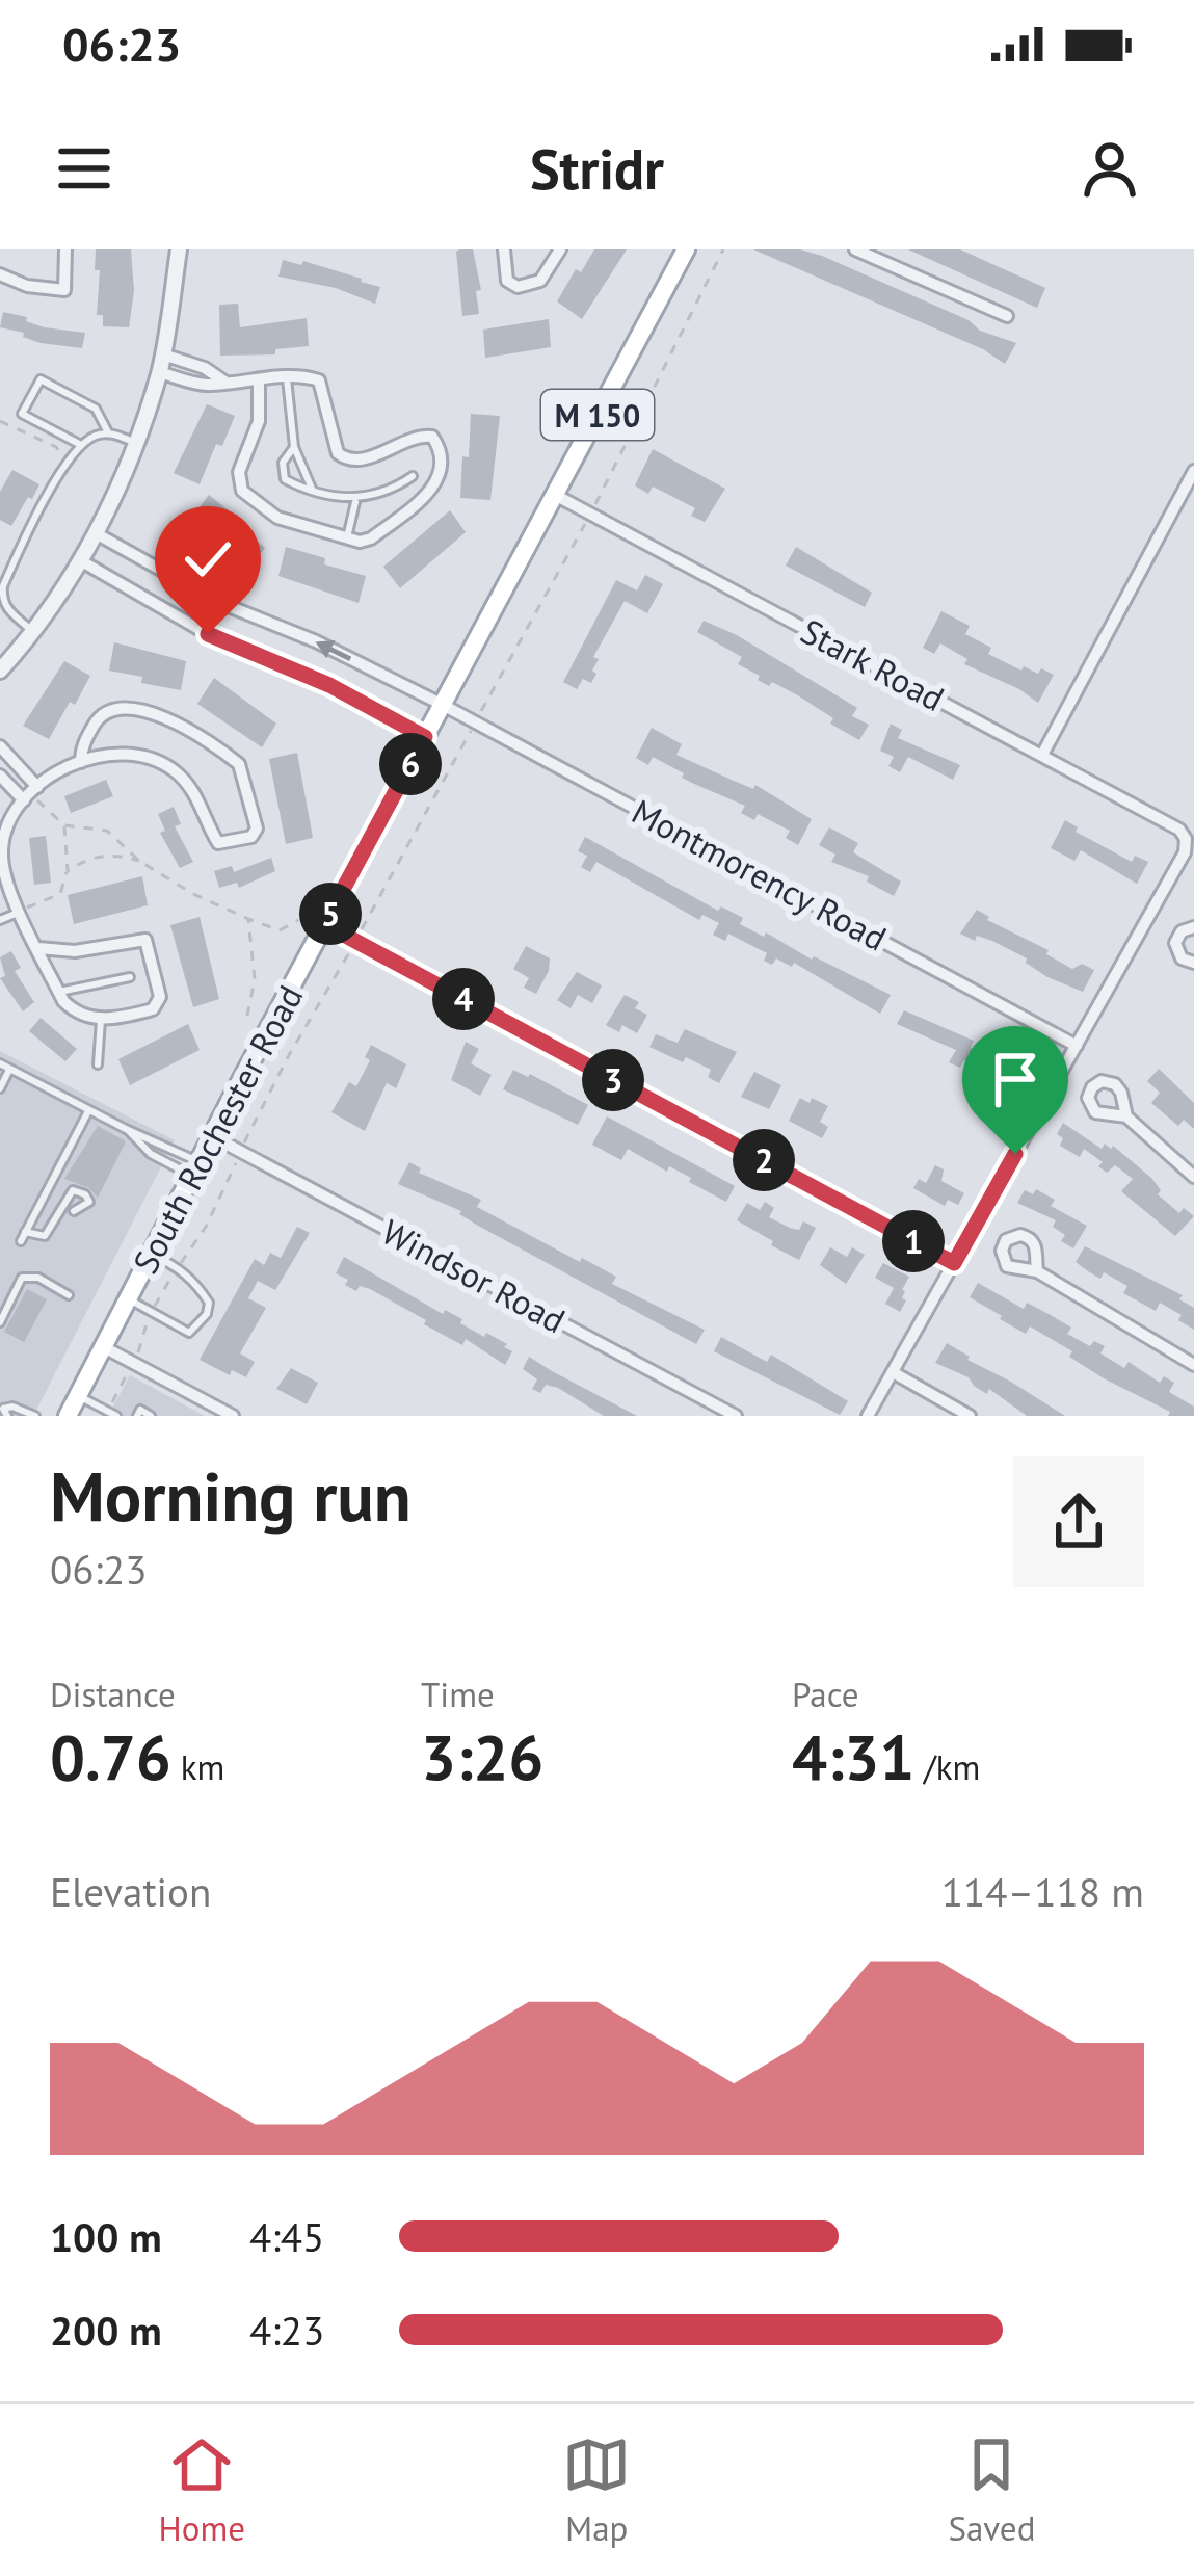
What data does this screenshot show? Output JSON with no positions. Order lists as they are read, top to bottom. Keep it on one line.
{"streets":{"main road":["M 150","South Rochester Road"],"street":["Stark Road","Montmorency Road","Windsor Road"]},"crossings":[["Stark Road","Montmorency Road"],["Stark Road","South Rochester Road"],["Montmorency Road","South Rochester Road"],["South Rochester Road","Windsor Road"]],"page":{"status":"06:23","header":"Stridr","pins":["6","5","4","3","2","1"],"heading":["Morning run","06:23"],"stats":[["Distance","0.76 km"],["Time","3:26"],["Pace","4:31 /km"]],"chart":["Elevation","114–118 m"],"list":[{"name":"100 m","note":"4:45"},{"name":"200 m","note":"4:23"}],"tabs":["Home","Map","Saved"]}}
